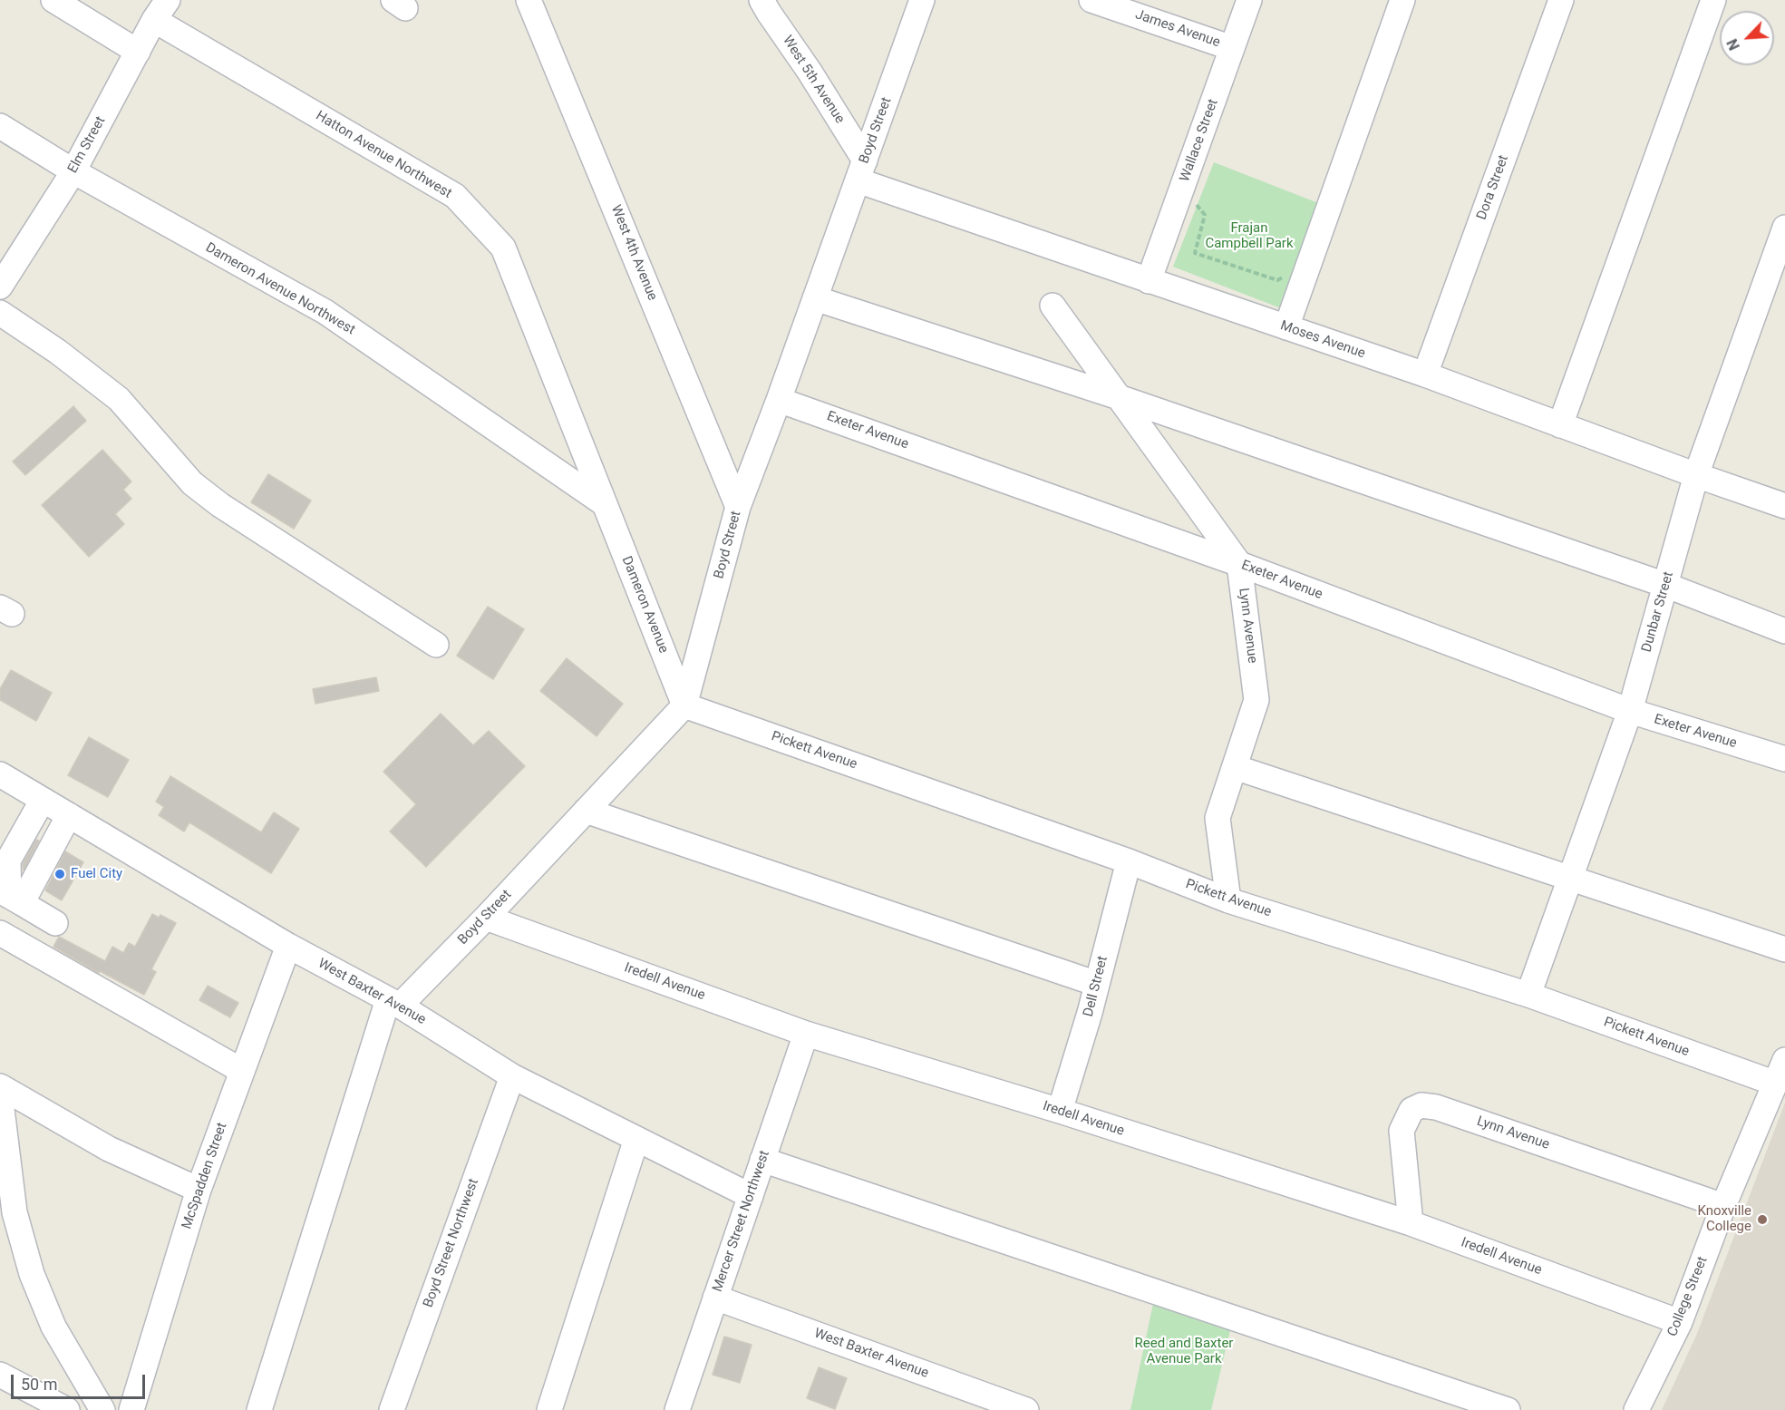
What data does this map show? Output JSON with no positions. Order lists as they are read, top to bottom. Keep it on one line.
{"streets":{"street":["James Avenue","West 5th Avenue","Boyd Street","Wallace Street","Elm Street","Hatton Avenue Northwest","Dora Street","West 4th Avenue","Dameron Avenue Northwest","Moses Avenue","Exeter Avenue","Dameron Avenue","Dunbar Street","Lynn Avenue","Pickett Avenue","Iredell Avenue","Dell Street","West Baxter Avenue","McSpadden Street","Mercer Street Northwest","Boyd Street Northwest","College Street"]},"crossings":[["James Avenue","Wallace Street"],["West 5th Avenue","Boyd Street"],["West 5th Avenue","Moses Avenue"],["Boyd Street","West 4th Avenue"],["Boyd Street","Moses Avenue"],["Boyd Street","Exeter Avenue"],["Boyd Street","Dameron Avenue"],["Boyd Street","Pickett Avenue"],["Boyd Street","Iredell Avenue"],["Boyd Street","West Baxter Avenue"],["Wallace Street","Moses Avenue"],["Elm Street","Hatton Avenue Northwest"],["Elm Street","Dameron Avenue Northwest"],["Hatton Avenue Northwest","Dameron Avenue Northwest"],["Hatton Avenue Northwest","Dameron Avenue"],["Dora Street","Moses Avenue"],["Dameron Avenue Northwest","Dameron Avenue"],["Moses Avenue","Dunbar Street"],["Exeter Avenue","Dunbar Street"],["Exeter Avenue","Lynn Avenue"],["Dameron Avenue","Pickett Avenue"],["Dunbar Street","Pickett Avenue"],["Lynn Avenue","Pickett Avenue"],["Lynn Avenue","Iredell Avenue"],["Lynn Avenue","College Street"],["Pickett Avenue","Dell Street"],["Pickett Avenue","College Street"],["Iredell Avenue","Dell Street"],["Iredell Avenue","Mercer Street Northwest"],["Iredell Avenue","College Street"],["West Baxter Avenue","McSpadden Street"],["West Baxter Avenue","Mercer Street Northwest"],["West Baxter Avenue","Boyd Street Northwest"]],"parks":["Frajan Campbell Park","Reed and Baxter Avenue Park"],"places":["Fuel City","Knoxville College"],"scale_bar":"50 m","north":"bottom left"}
